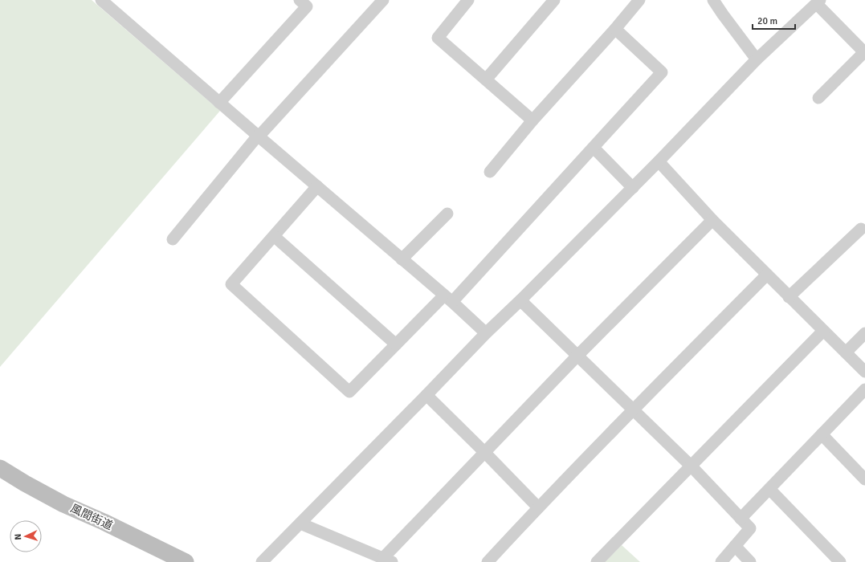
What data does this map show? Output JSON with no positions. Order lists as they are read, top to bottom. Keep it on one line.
{"streets":{"street":["風間街道"]},"scale_bar":"20 m","north":"left"}
